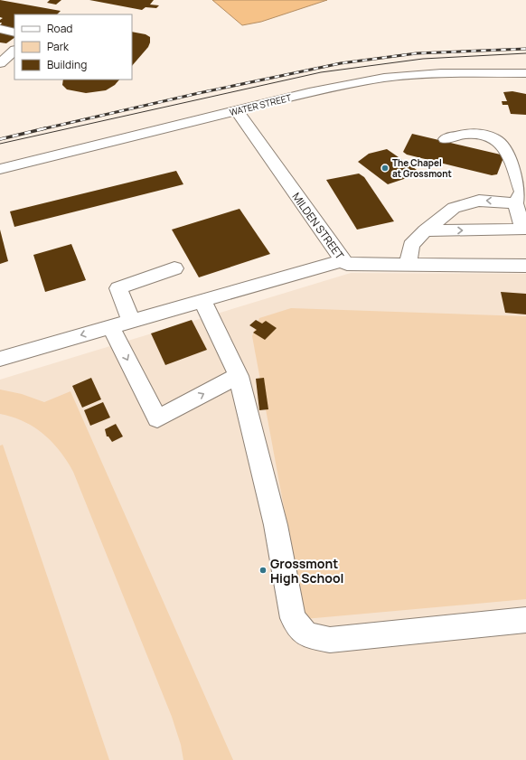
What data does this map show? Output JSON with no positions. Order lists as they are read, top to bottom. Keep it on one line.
{"streets":{"street":["WATER STREET","MILDEN STREET"]},"crossings":[["WATER STREET","MILDEN STREET"]],"places":["The Chapel at Grossmont","Grossmont High School"],"legend":["Road","Park","Building"]}
